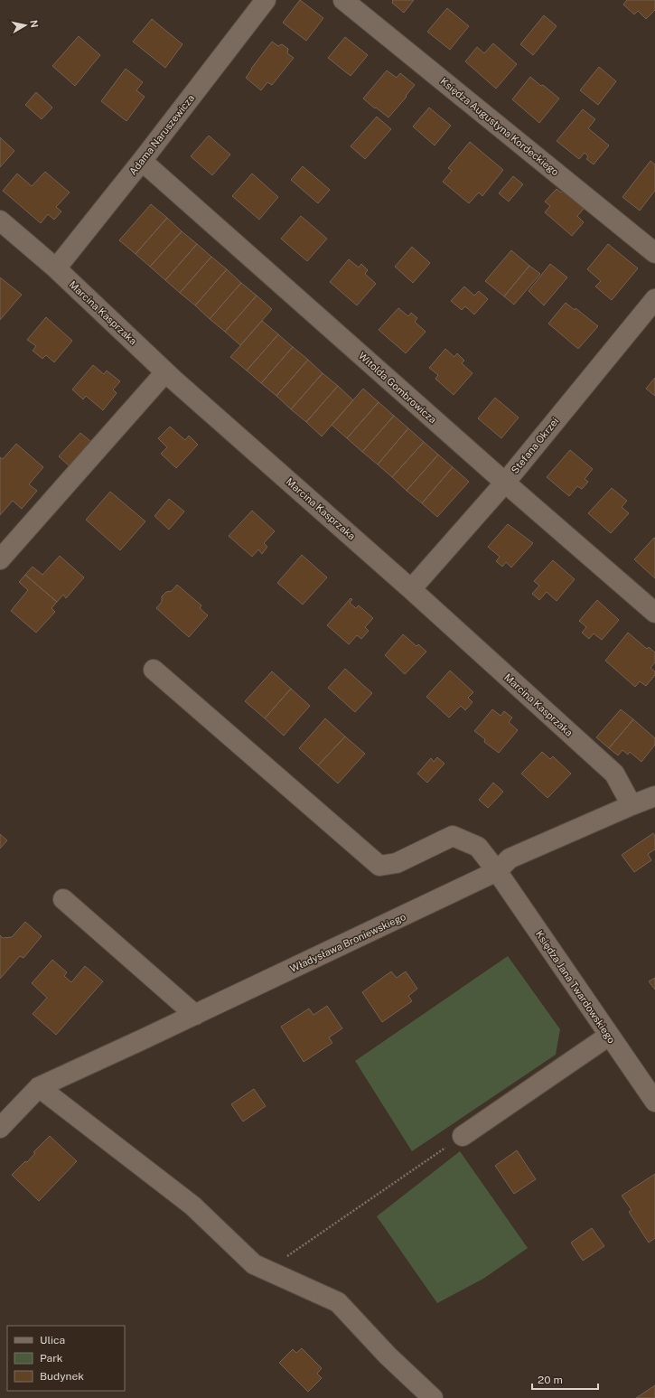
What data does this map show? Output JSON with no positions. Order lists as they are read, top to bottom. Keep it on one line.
{"streets":{"street":["Księdza Augustyna Kordeckiego","Adama Naruszewicza","Marcina Kasprzaka","Witolda Gombrowicza","Stefana Okrzei","Władysława Broniewskiego","Księdza Jana Twardowskiego"]},"crossings":[["Adama Naruszewicza","Marcina Kasprzaka"],["Adama Naruszewicza","Witolda Gombrowicza"],["Marcina Kasprzaka","Stefana Okrzei"],["Marcina Kasprzaka","Władysława Broniewskiego"],["Witolda Gombrowicza","Stefana Okrzei"],["Władysława Broniewskiego","Księdza Jana Twardowskiego"]],"legend":["Ulica","Park","Budynek"],"scale_bar":"20 m","north":"right"}
